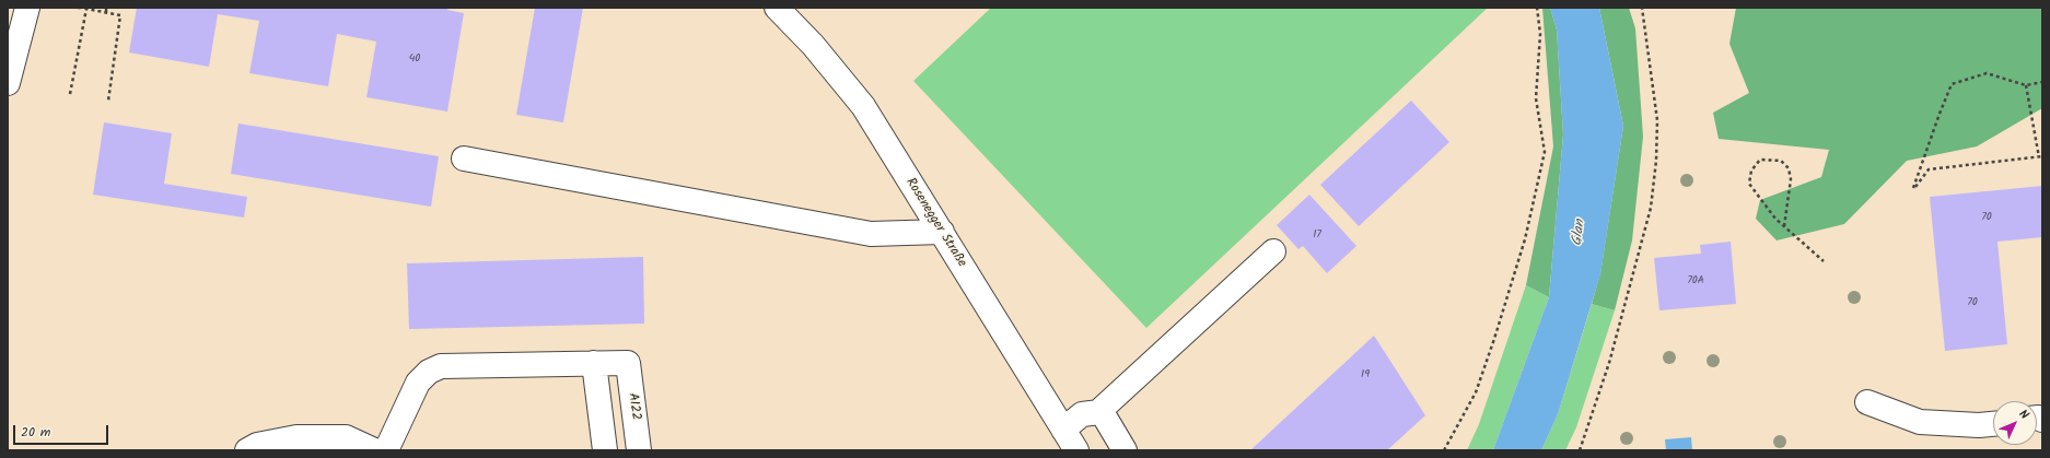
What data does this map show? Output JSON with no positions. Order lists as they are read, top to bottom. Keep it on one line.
{"streets":{"street":["Rosenegger Straße","A122"]},"water":["Glan"],"house_numbers":["40","70","17","70A","70","19"],"scale_bar":"20 m","north":"top right"}
